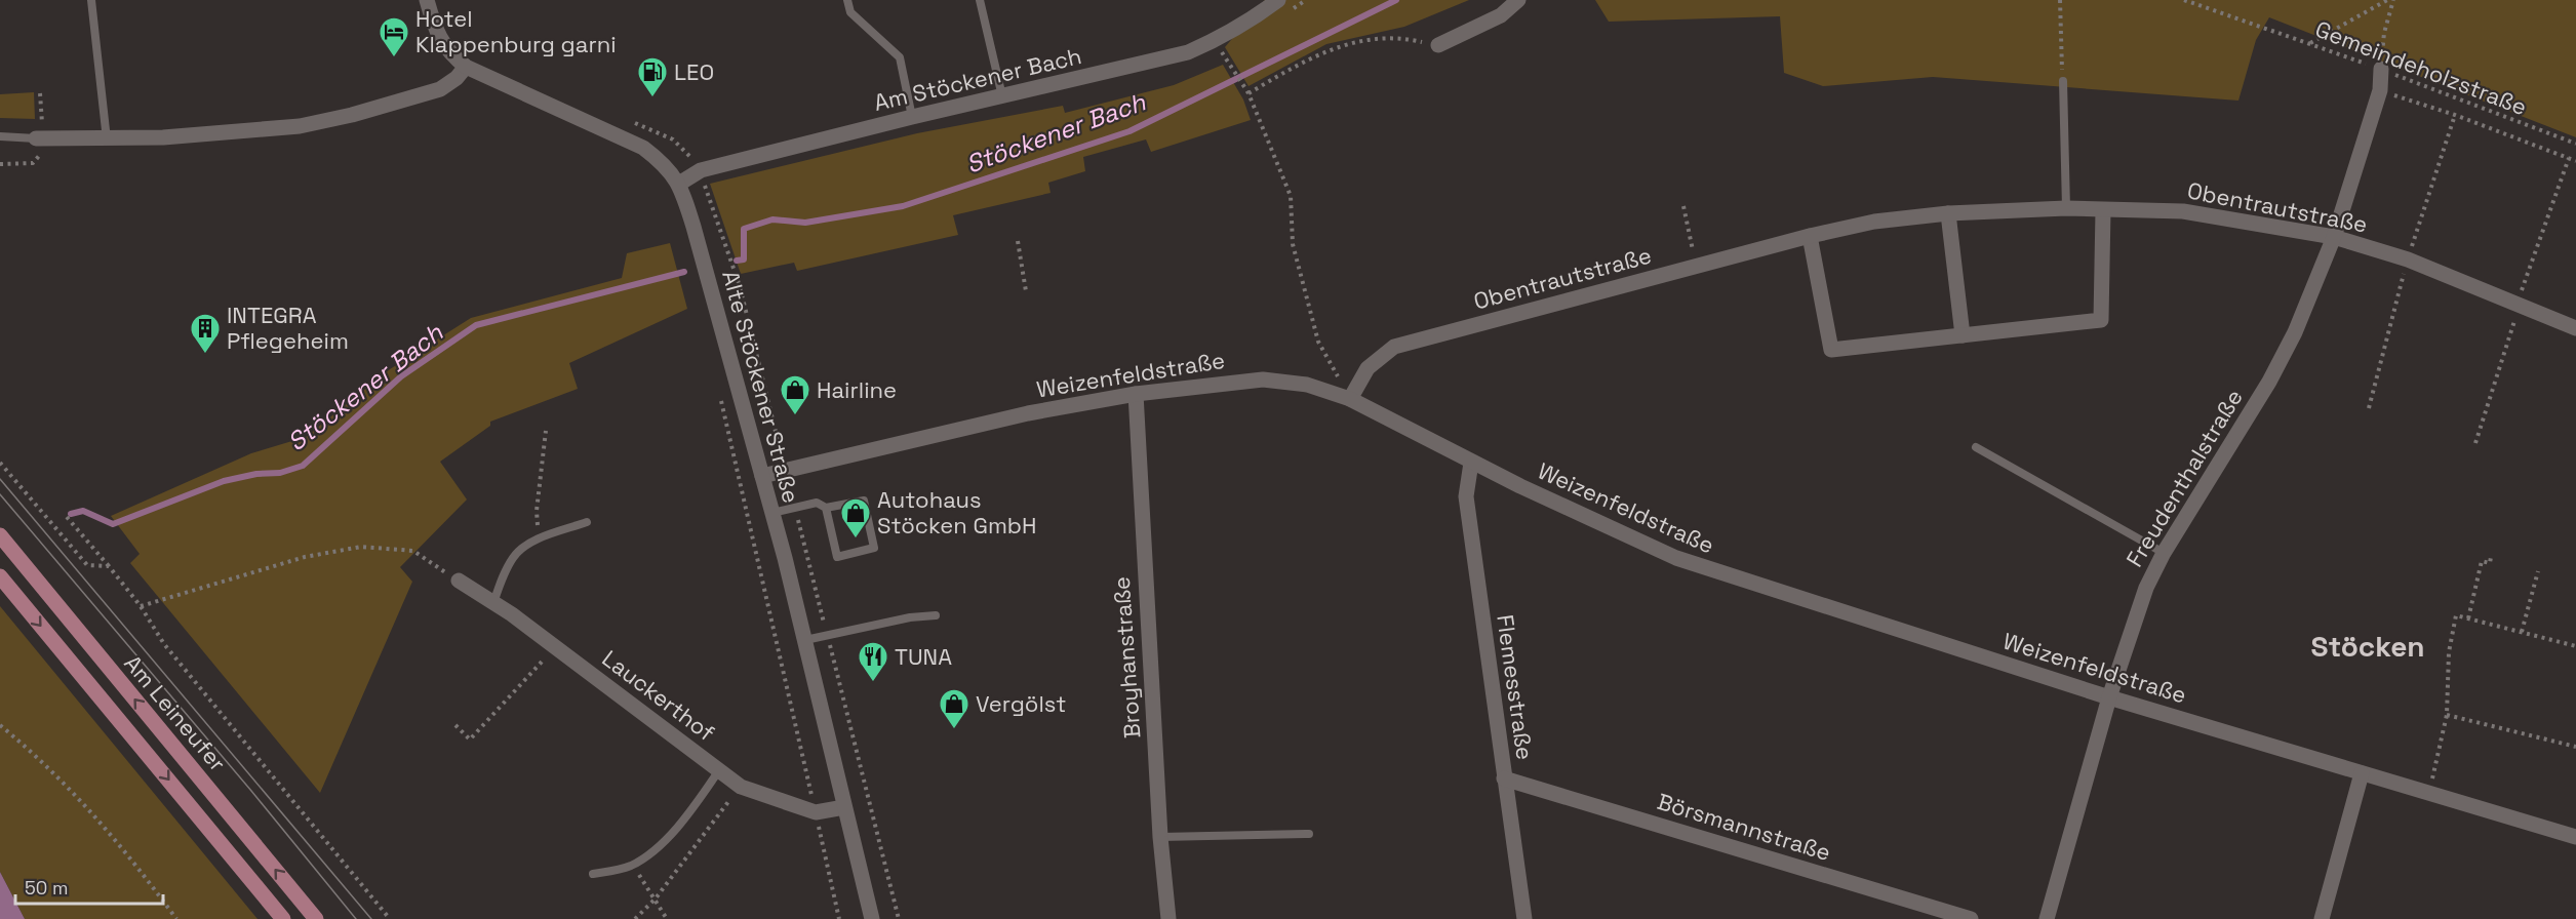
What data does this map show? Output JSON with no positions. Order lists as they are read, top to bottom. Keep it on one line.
{"streets":{"main road":["Am Leineufer"],"street":["Am Stöckener Bach","Obentrautstraße","Weizenfeldstraße","Alte Stöckener Straße","Freudenthalstraße","Broyhanstraße","Flemesstraße","Lauckerthof","Börsmannstraße"],"path":["Gemeindeholzstraße"]},"crossings":[["Gemeindeholzstraße","Freudenthalstraße"],["Am Stöckener Bach","Alte Stöckener Straße"],["Obentrautstraße","Weizenfeldstraße"],["Obentrautstraße","Freudenthalstraße"],["Weizenfeldstraße","Alte Stöckener Straße"],["Weizenfeldstraße","Freudenthalstraße"],["Weizenfeldstraße","Broyhanstraße"],["Weizenfeldstraße","Flemesstraße"],["Alte Stöckener Straße","Lauckerthof"],["Flemesstraße","Börsmannstraße"]],"districts":["Stöcken"],"water":["Stöckener Bach"],"places":{"hotel":["Hotel Klappenburg garni"],"fuel station":["LEO"],"building":["INTEGRA Pflegeheim"],"shop":["Hairline","Autohaus Stöcken GmbH","Vergölst"],"restaurant":["TUNA"]},"scale_bar":"50 m"}
